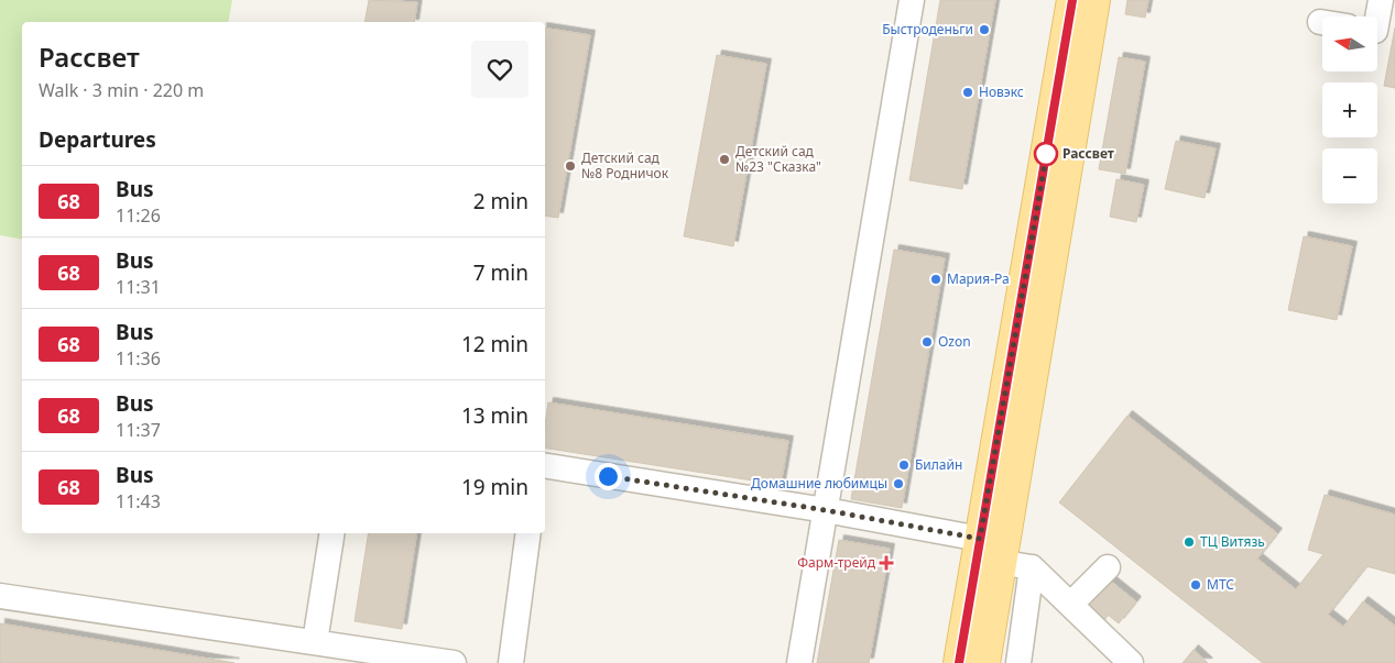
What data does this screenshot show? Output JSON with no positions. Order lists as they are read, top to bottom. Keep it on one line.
{"places":{"other":["Быстроденьги","Новэкс","Рассвет","Детский сад №23 \"Сказка\"","Детский сад №8 Родничок","Мария-Ра","Ozon","Билайн","Домашние любимцы","ТЦ Витязь","МТС"],"health":["Фарм-трейд"]},"lines":["bus line 68"],"north":"left","page":{"map_buttons":["+","−"],"heading":[["Рассвет","Walk · 3 min · 220 m"],"Departures"],"list":[{"mark":"68","name":"Bus","note":"11:26","value":"2 min"},{"mark":"68","name":"Bus","note":"11:31","value":"7 min"},{"mark":"68","name":"Bus","note":"11:36","value":"12 min"},{"mark":"68","name":"Bus","note":"11:37","value":"13 min"},{"mark":"68","name":"Bus","note":"11:43","value":"19 min"}]}}
